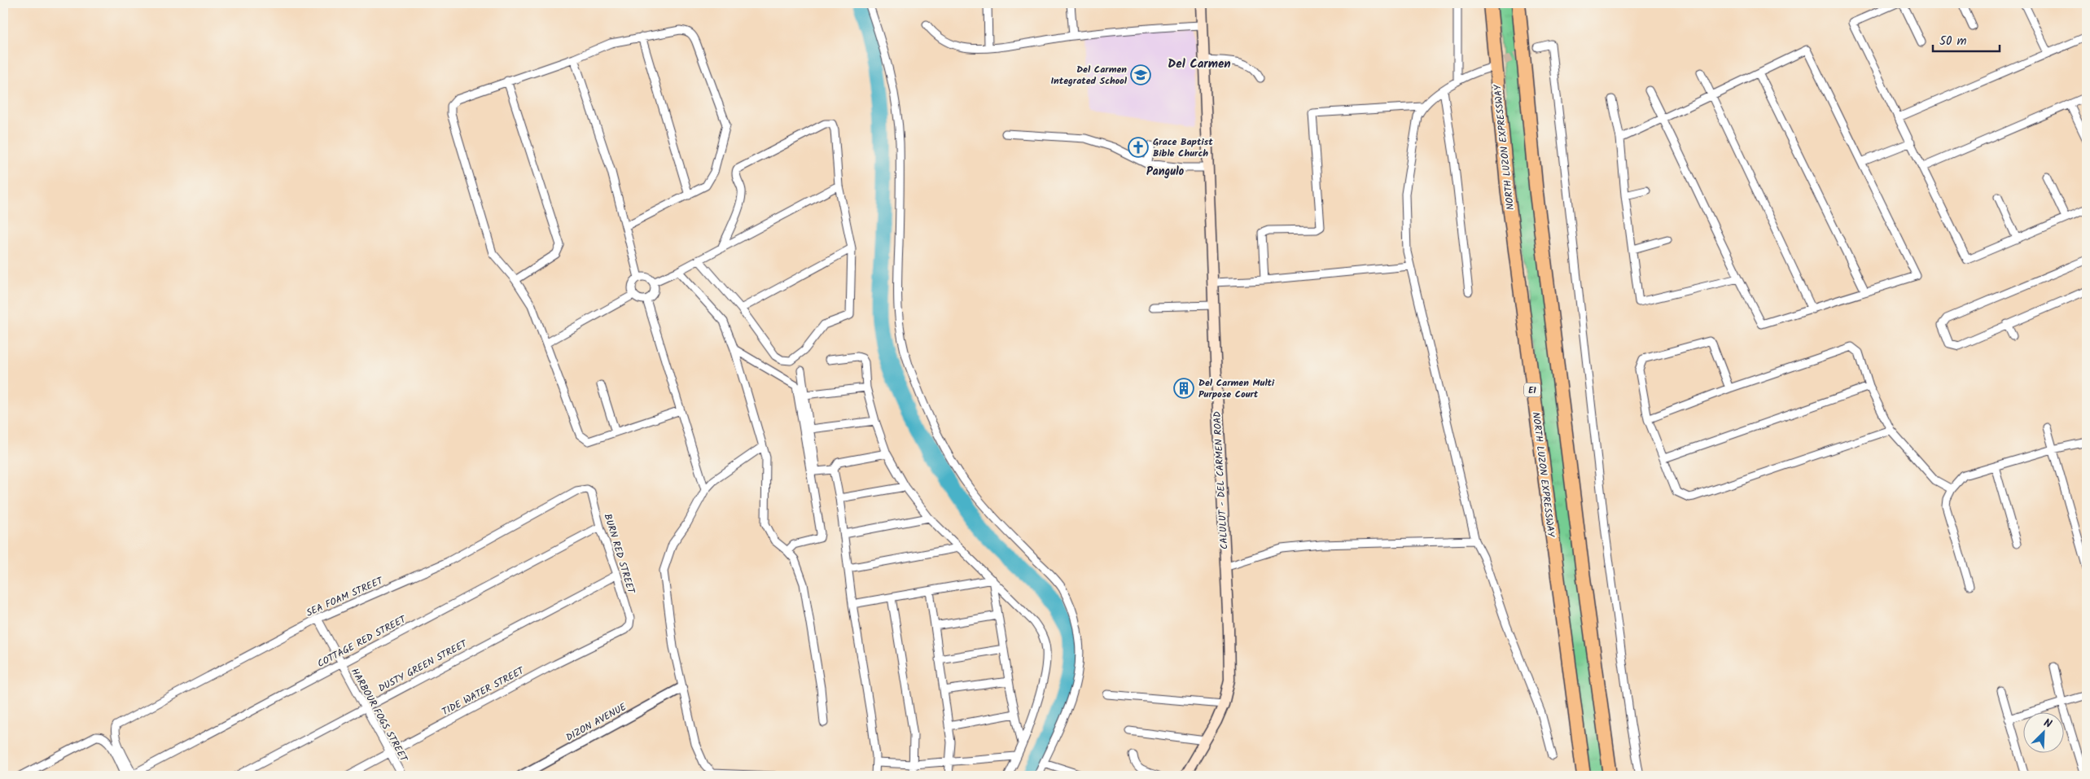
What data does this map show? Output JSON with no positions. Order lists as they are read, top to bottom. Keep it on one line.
{"streets":{"highway":["NORTH LUZON EXPRESSWAY","E1"],"main road":["CALULUT - DEL CARMEN ROAD"],"street":["BURN RED STREET","SEA FOAM STREET","COTTAGE RED STREET","DUSTY GREEN STREET","TIDE WATER STREET","HARBOUR FOGS STREET","DIZON AVENUE"]},"crossings":[["BURN RED STREET","SEA FOAM STREET"],["BURN RED STREET","COTTAGE RED STREET"],["BURN RED STREET","DUSTY GREEN STREET"],["BURN RED STREET","TIDE WATER STREET"],["SEA FOAM STREET","COTTAGE RED STREET"],["SEA FOAM STREET","HARBOUR FOGS STREET"],["COTTAGE RED STREET","HARBOUR FOGS STREET"],["DUSTY GREEN STREET","HARBOUR FOGS STREET"],["TIDE WATER STREET","HARBOUR FOGS STREET"]],"districts":["Del Carmen","Pangulo"],"places":{"school or university":["Del Carmen Integrated School"],"church":["Grace Baptist Bible Church"],"building":["Del Carmen Multi Purpose Court"]},"scale_bar":"50 m","north":"top right"}
